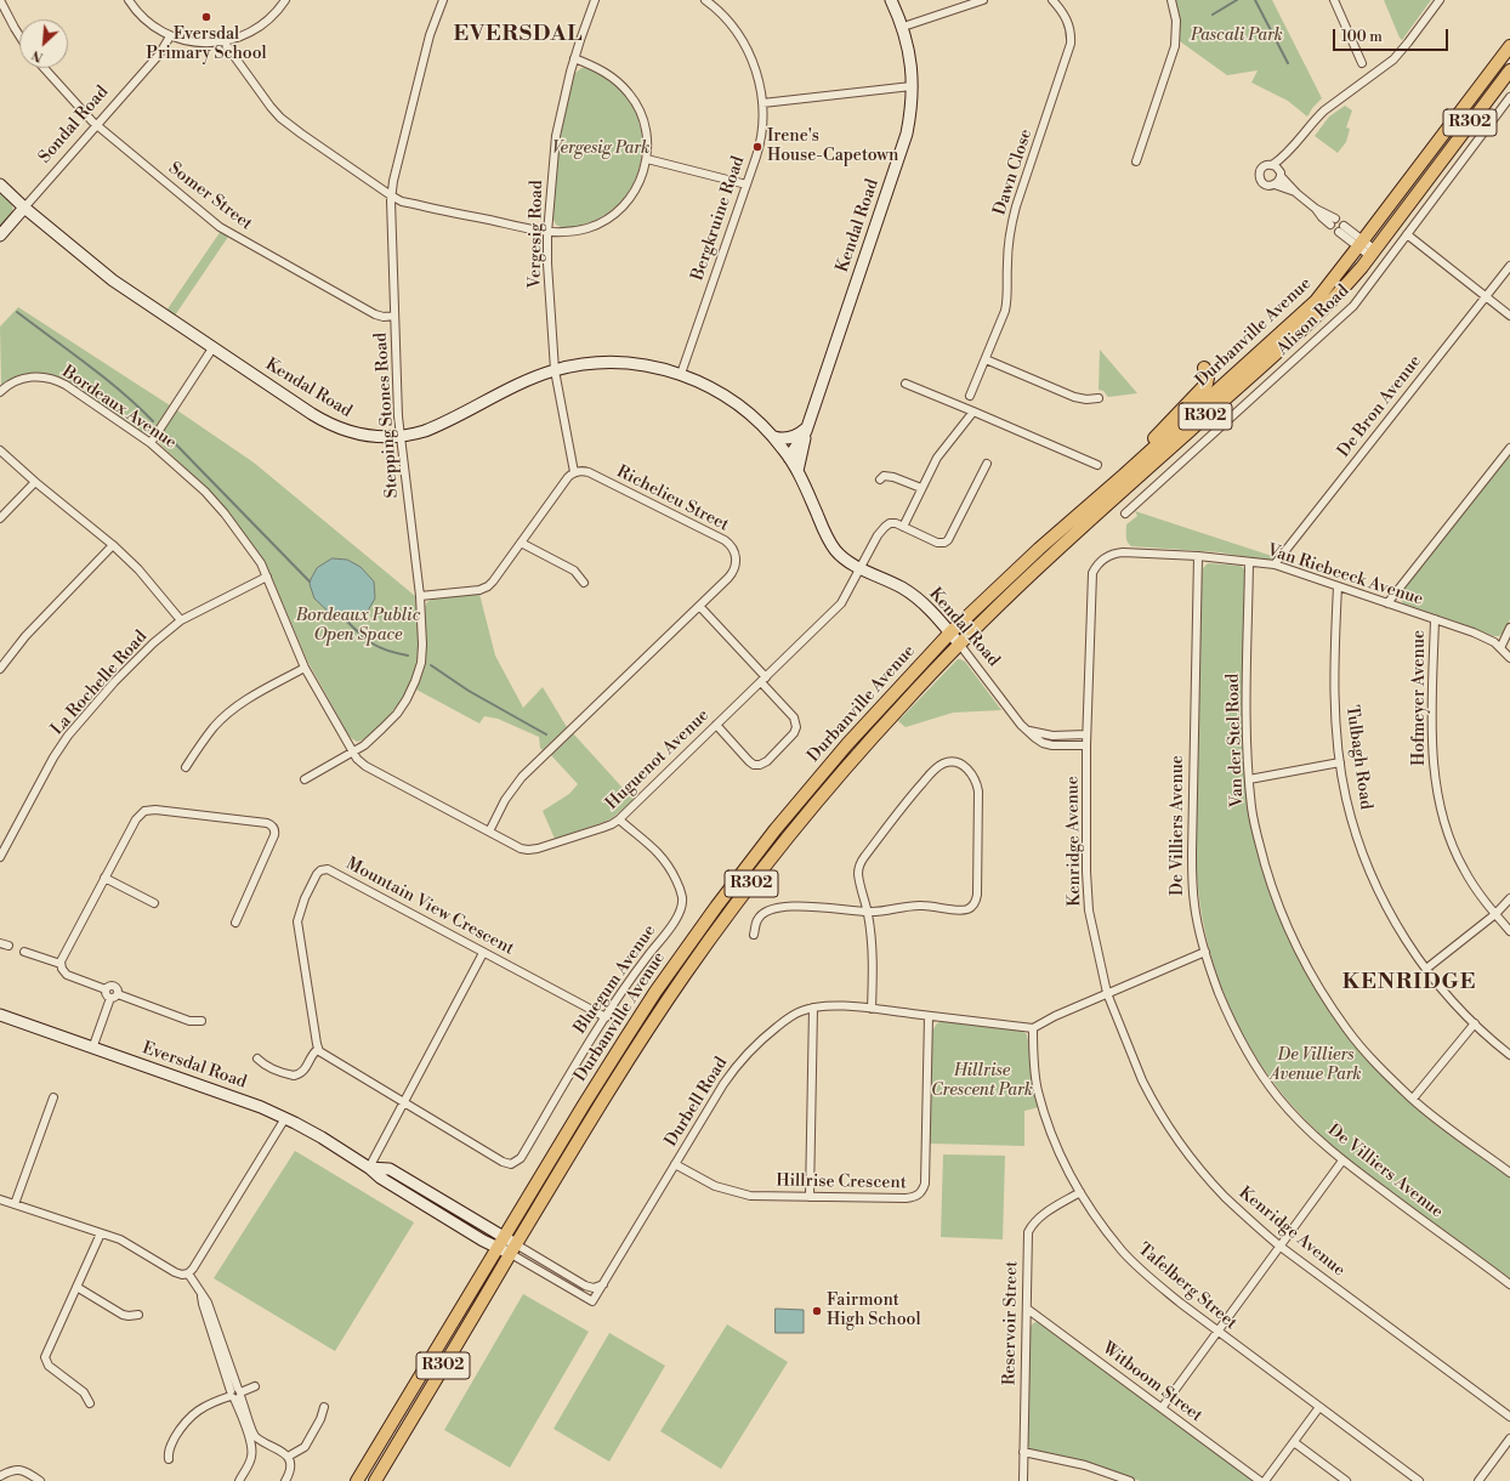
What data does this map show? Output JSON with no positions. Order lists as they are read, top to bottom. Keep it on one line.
{"streets":{"main road":["R302","Durbanville Avenue"],"street":["Sondal Road","Dawn Close","Somer Street","Bergkruine Road","Kendal Road","Vergesig Road","Alison Road","De Bron Avenue","Bordeaux Avenue","Stepping Stones Road","Richelieu Street","Van Riebeeck Avenue","La Rochelle Road","Hofmeyer Avenue","Van der Stel Road","Tulbagh Road","Huguenot Avenue","De Villiers Avenue","Kenridge Avenue","Mountain View Crescent","Bluegum Avenue","Eversdal Road","Durbell Road","Hillrise Crescent","Tafelberg Street","Reservoir Street","Witboom Street"]},"crossings":[["Sondal Road","Somer Street"],["Sondal Road","Kendal Road"],["Somer Street","Stepping Stones Road"],["Bergkruine Road","Kendal Road"],["Kendal Road","Vergesig Road"],["Kendal Road","Durbanville Avenue"],["Kendal Road","Stepping Stones Road"],["Kendal Road","Huguenot Avenue"],["Kendal Road","Kenridge Avenue"],["Vergesig Road","Richelieu Street"],["Durbanville Avenue","Eversdal Road"],["Durbanville Avenue","Durbell Road"],["De Bron Avenue","Van Riebeeck Avenue"],["Bordeaux Avenue","Stepping Stones Road"],["Bordeaux Avenue","La Rochelle Road"],["Bordeaux Avenue","Huguenot Avenue"],["Stepping Stones Road","Huguenot Avenue"],["Richelieu Street","Huguenot Avenue"],["Van Riebeeck Avenue","Hofmeyer Avenue"],["Van Riebeeck Avenue","Van der Stel Road"],["Van Riebeeck Avenue","Tulbagh Road"],["Van Riebeeck Avenue","De Villiers Avenue"],["Van Riebeeck Avenue","Kenridge Avenue"],["Huguenot Avenue","Bluegum Avenue"],["Mountain View Crescent","Bluegum Avenue"],["Eversdal Road","Durbell Road"],["Durbell Road","Hillrise Crescent"],["Durbell Road","Tafelberg Street"],["Tafelberg Street","Reservoir Street"],["Reservoir Street","Witboom Street"]],"districts":["EVERSDAL","KENRIDGE"],"parks":["Pascali Park","Vergesig Park","Bordeaux Public Open Space","De Villiers Avenue Park","Hillrise Crescent Park"],"places":["Eversdal Primary School","Irene's House-Capetown","Fairmont High School"],"scale_bar":"100 m","north":"bottom left"}
